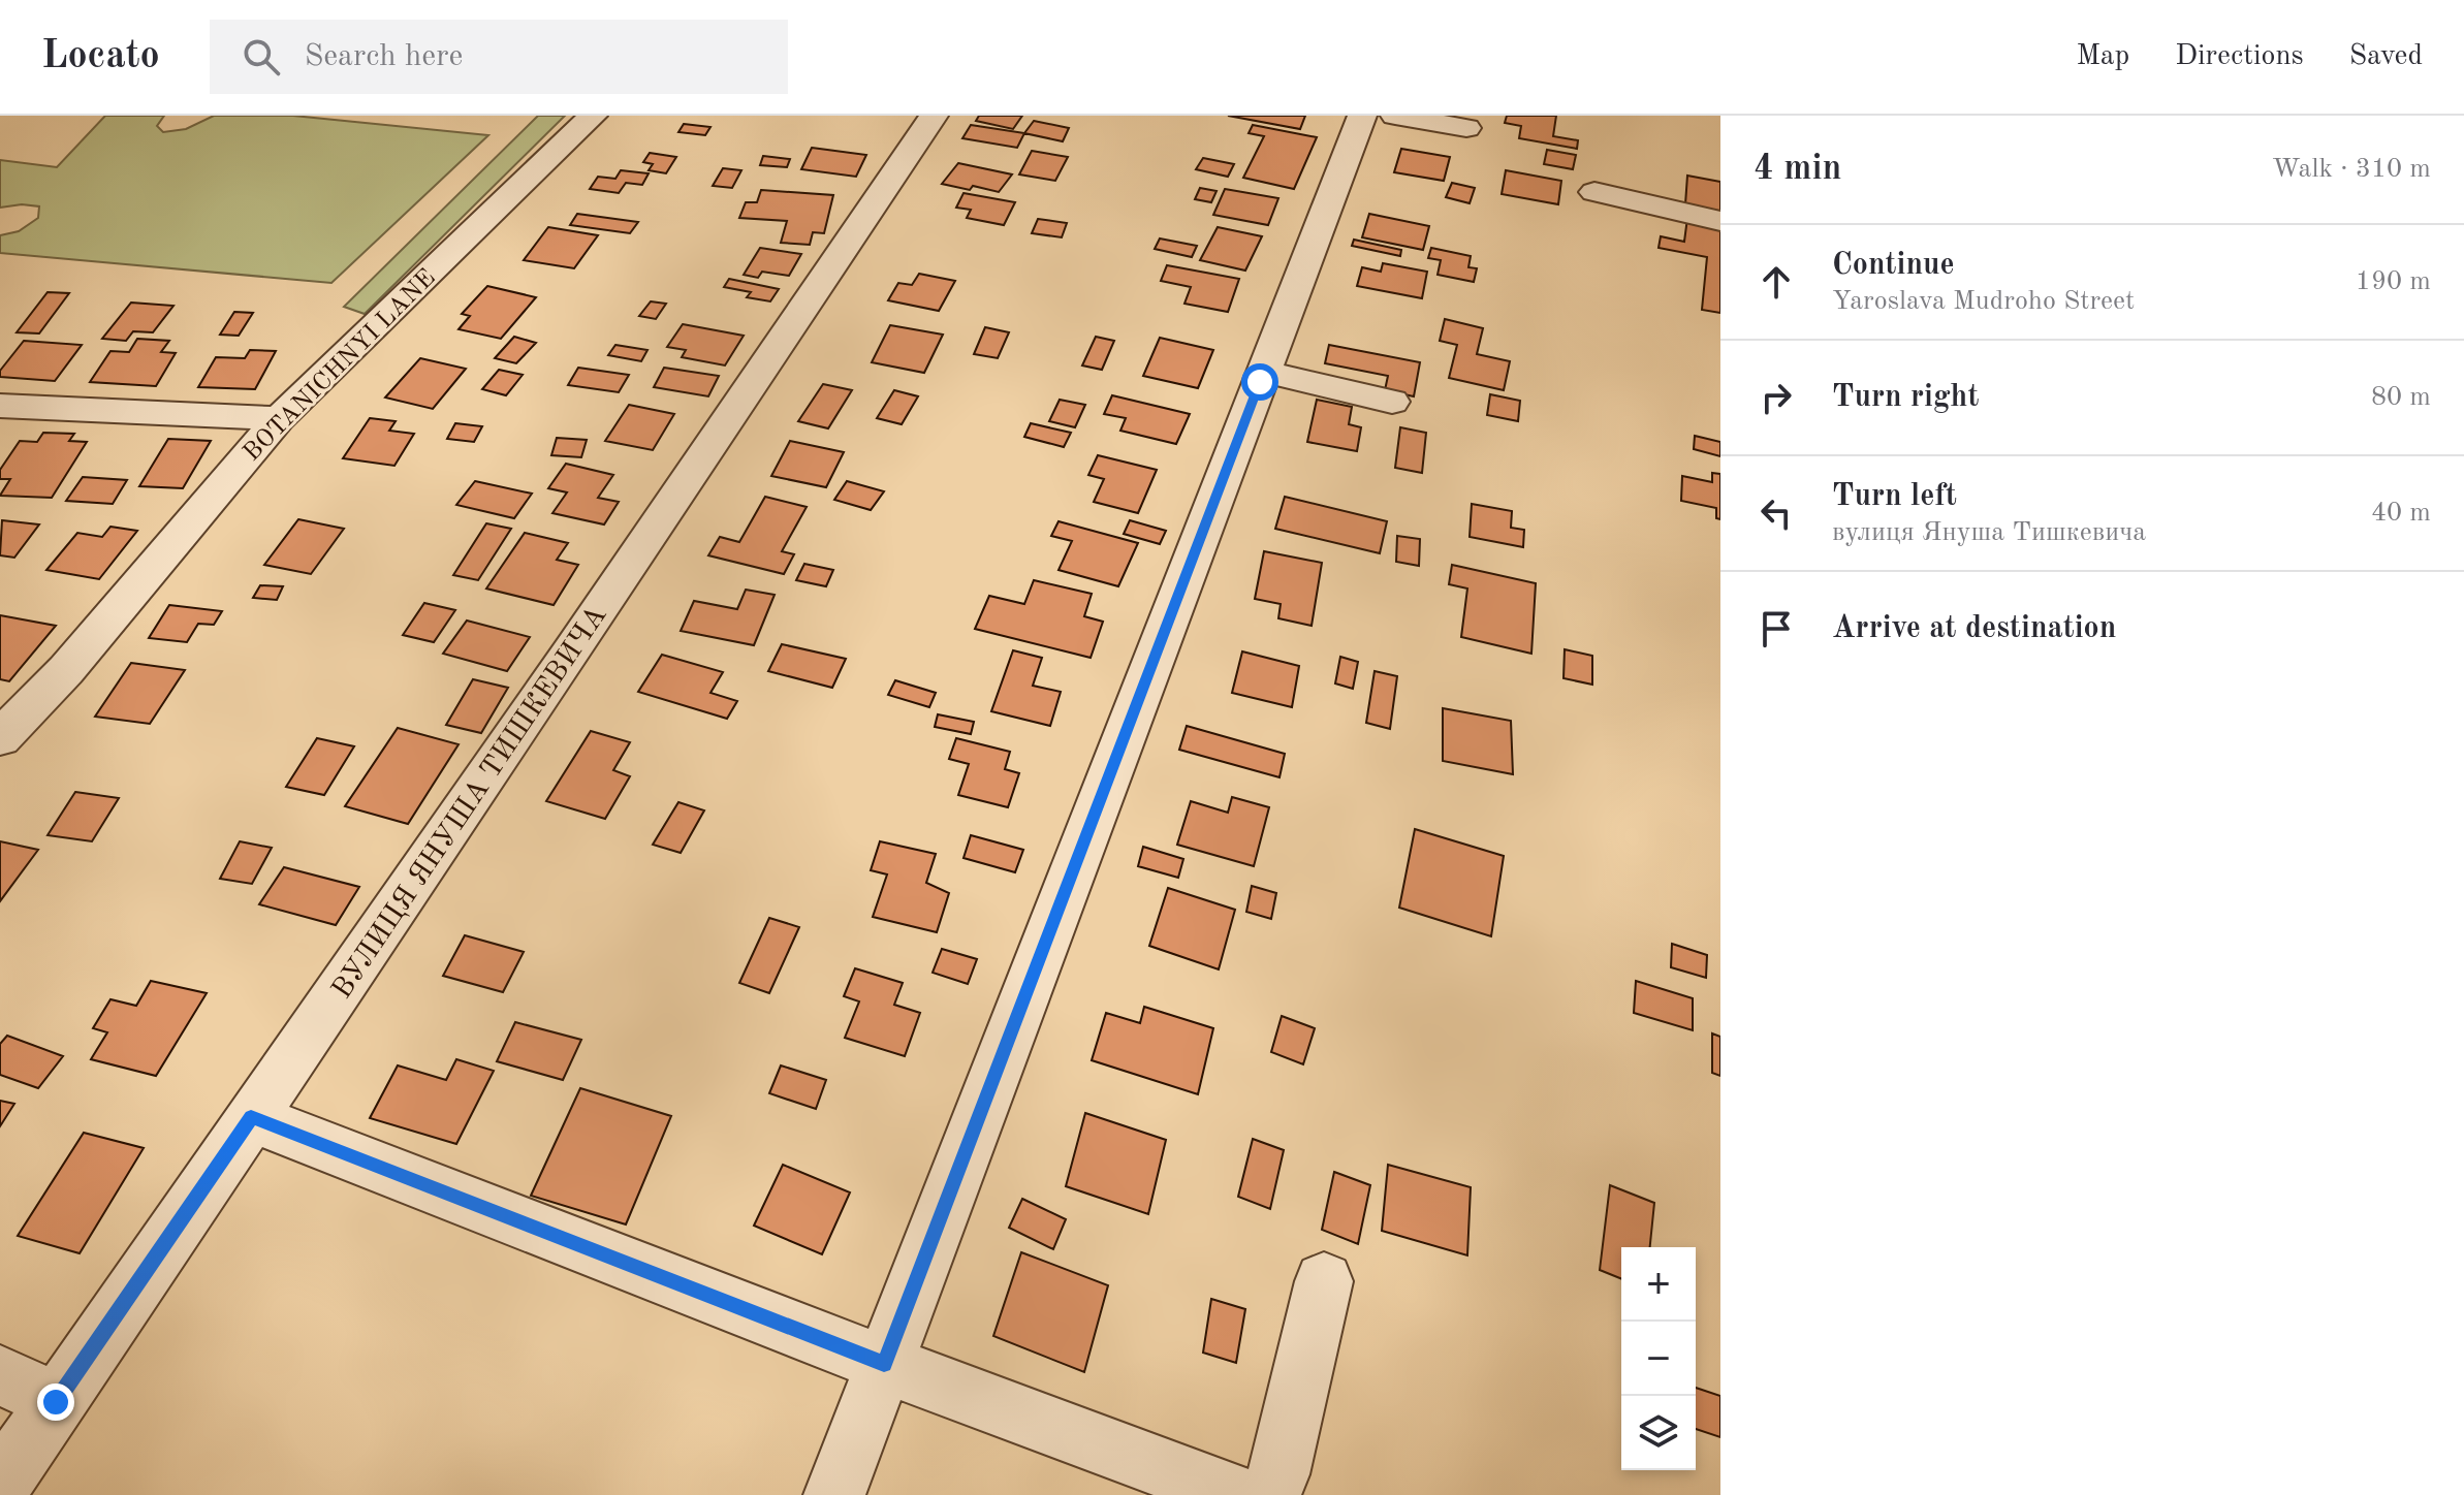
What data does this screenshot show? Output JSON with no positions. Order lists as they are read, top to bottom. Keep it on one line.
{"streets":{"street":["BOTANICHNYI LANE","ВУЛИЦЯ ЯНУША ТИШКЕВИЧА"]},"page":{"header":"Locato","search":"Search here","nav":["Map","Directions","Saved"],"heading":["4 min","Walk · 310 m"],"list":[["Continue","Yaroslava Mudroho Street","190 m"],["Turn right","80 m"],["Turn left","вулиця Януша Тишкевича","40 m"],"Arrive at destination"],"map_buttons":["+","−"]}}
